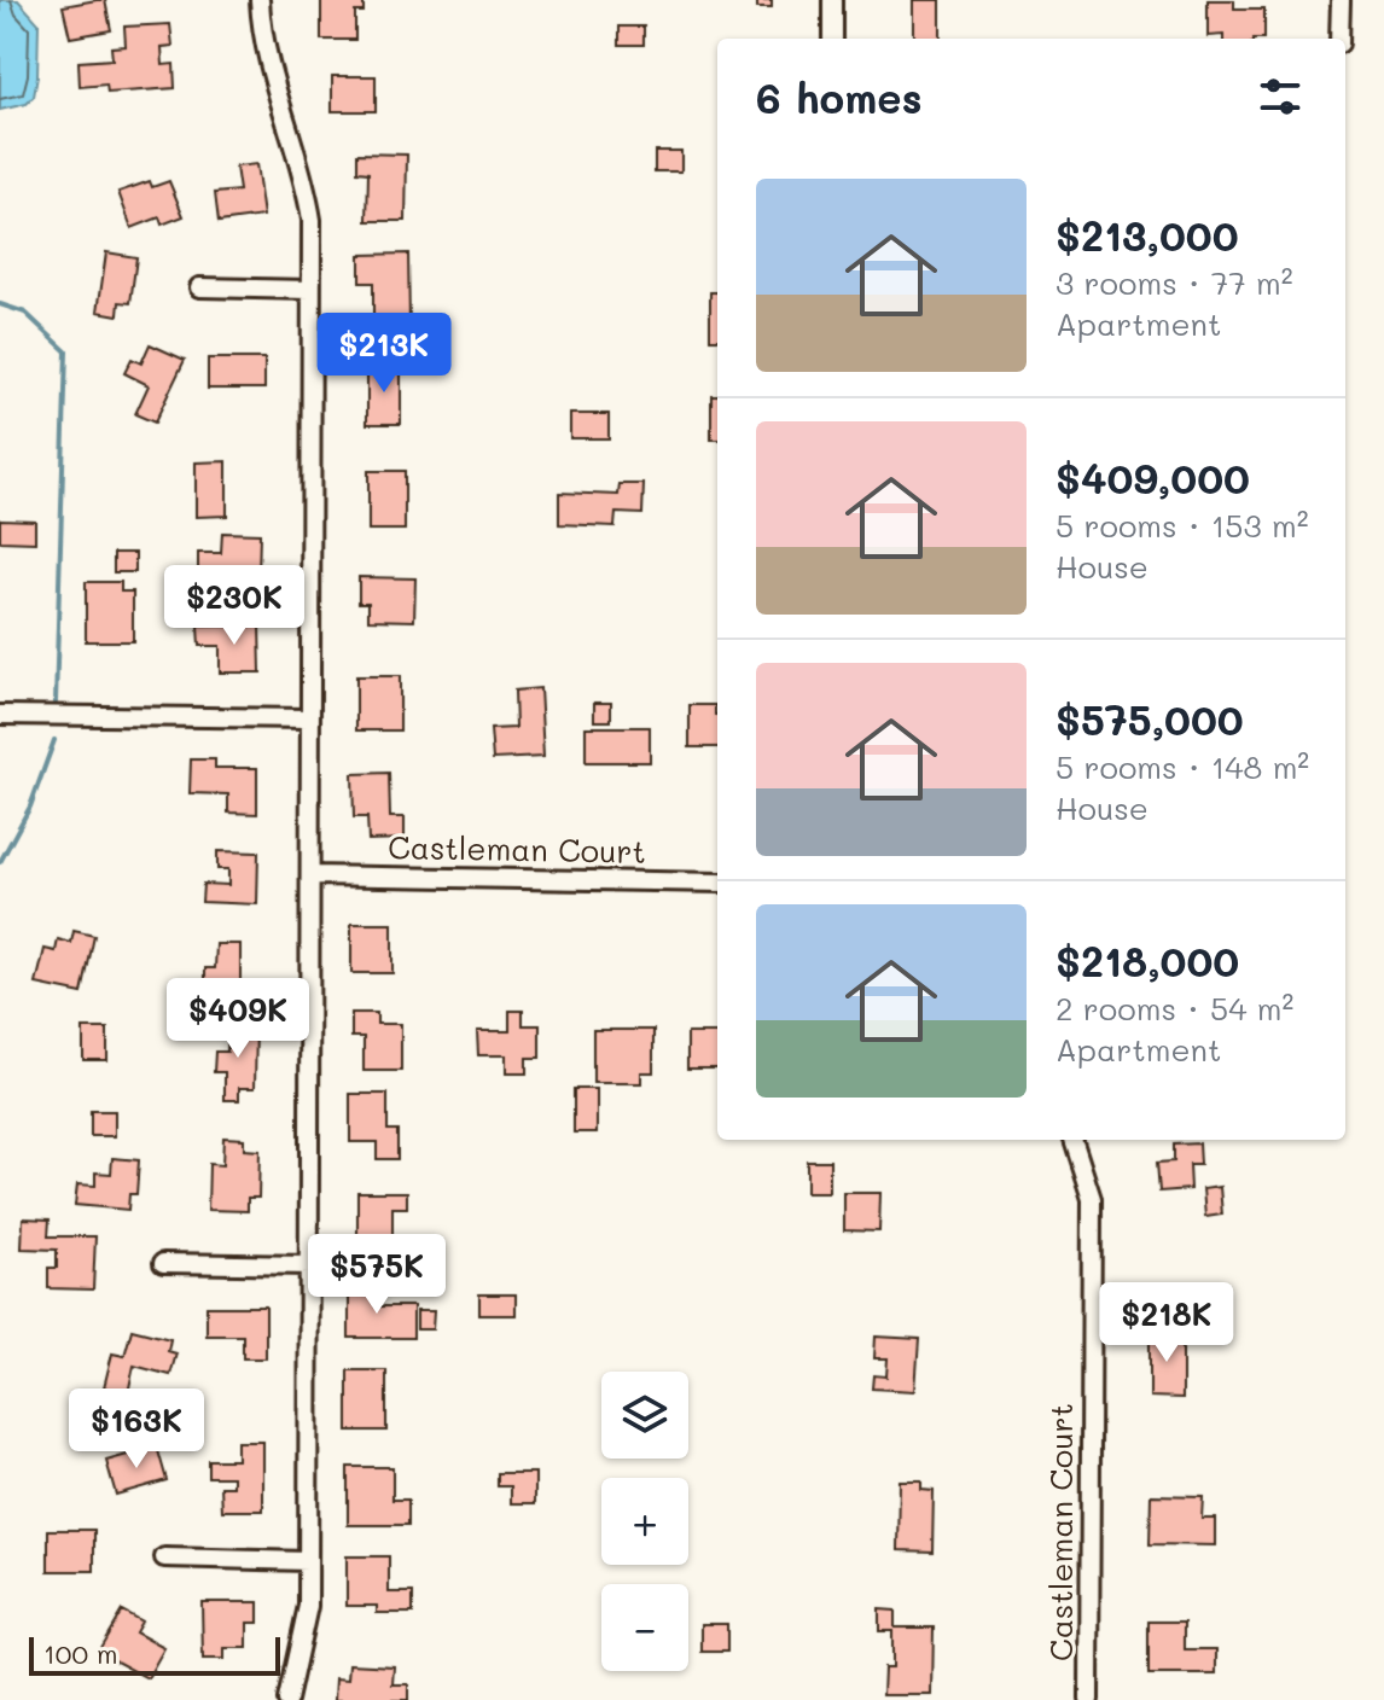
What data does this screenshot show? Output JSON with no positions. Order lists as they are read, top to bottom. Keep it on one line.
{"streets":{"street":["Castleman Court"]},"scale_bar":"100 m","page":{"heading":"6 homes","list":[{"name":"$213,000","note":"3 rooms · 77 m² · Apartment"},{"name":"$409,000","note":"5 rooms · 153 m² · House"},{"name":"$575,000","note":"5 rooms · 148 m² · House"},{"name":"$218,000","note":"2 rooms · 54 m² · Apartment"}],"price":["$213K","$230K","$409K","$575K","$218K","$163K"],"map_buttons":["+","−"],"scale":"100 m"}}
